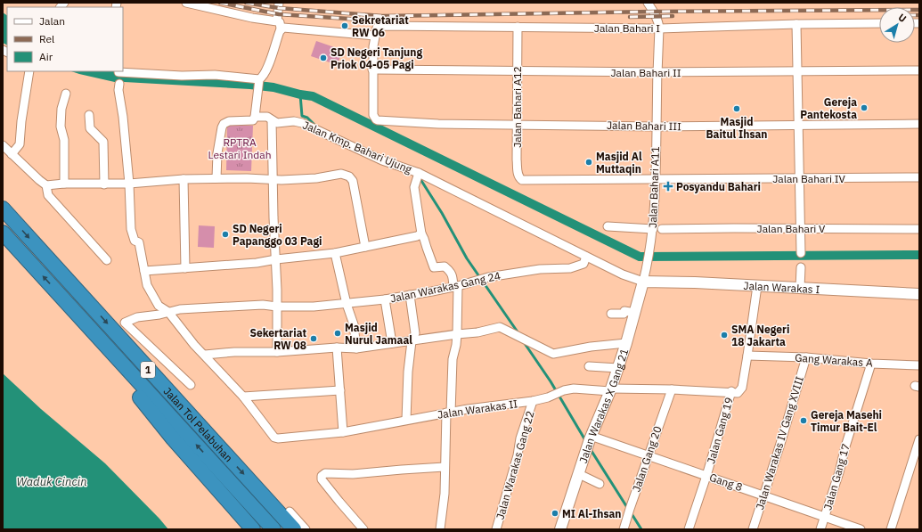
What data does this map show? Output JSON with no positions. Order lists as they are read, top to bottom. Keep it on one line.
{"streets":{"highway":["1","Jalan Tol Pelabuhan"],"street":["Jalan Bahari I","Jalan Bahari II","Jalan Bahari A12","Jalan Bahari III","Jalan Kmp. Bahari Ujung","Jalan Bahari IV","Jalan Bahari A11","Jalan Bahari V","Jalan Warakas Gang 24","Jalan Warakas I","Gang Warakas A","Jalan Warakas X Gang 21","Jalan Warakas II","Jalan Gang 19","Jalan Warakas IV Gang XVIII","Jalan Gang 20","Jalan Warakas Gang 22","Jalan Gang 17","Gang 8"]},"crossings":[["Jalan Bahari I","Jalan Bahari A12"],["Jalan Bahari I","Jalan Bahari A11"],["Jalan Bahari II","Jalan Bahari A12"],["Jalan Bahari II","Jalan Bahari III"],["Jalan Bahari II","Jalan Bahari A11"],["Jalan Bahari A12","Jalan Bahari III"],["Jalan Bahari A12","Jalan Bahari IV"],["Jalan Bahari III","Jalan Bahari A11"],["Jalan Kmp. Bahari Ujung","Jalan Bahari A11"],["Jalan Kmp. Bahari Ujung","Jalan Warakas Gang 24"],["Jalan Kmp. Bahari Ujung","Jalan Warakas I"],["Jalan Kmp. Bahari Ujung","Jalan Warakas X Gang 21"],["Jalan Bahari IV","Jalan Bahari A11"],["Jalan Bahari A11","Jalan Warakas I"],["Jalan Bahari A11","Jalan Warakas X Gang 21"],["Jalan Warakas I","Jalan Warakas X Gang 21"],["Gang Warakas A","Jalan Warakas IV Gang XVIII"],["Gang Warakas A","Jalan Gang 17"],["Jalan Warakas X Gang 21","Jalan Warakas II"],["Jalan Warakas X Gang 21","Gang 8"],["Jalan Warakas II","Jalan Gang 19"],["Jalan Warakas II","Jalan Gang 20"],["Jalan Warakas II","Jalan Warakas Gang 22"],["Jalan Gang 19","Gang 8"],["Jalan Warakas IV Gang XVIII","Gang 8"],["Jalan Gang 20","Gang 8"],["Jalan Gang 17","Gang 8"]],"water":["Waduk Cincin"],"parks":["RPTRA Lestari Indah"],"places":{"other":["Sekretariat RW 06","SD Negeri Tanjung Priok 04-05 Pagi","Gereja Pantekosta","Masjid Baitul Ihsan","Masjid Al Muttaqin","SD Negeri Papanggo 03 Pagi","Masjid Nurul Jamaal","SMA Negeri 18 Jakarta","Sekertariat RW 08","Gereja Masehi Timur Bait-El","MI Al-Ihsan"],"health":["Posyandu Bahari"]},"legend":["Jalan","Rel","Air"],"north":"top right"}
